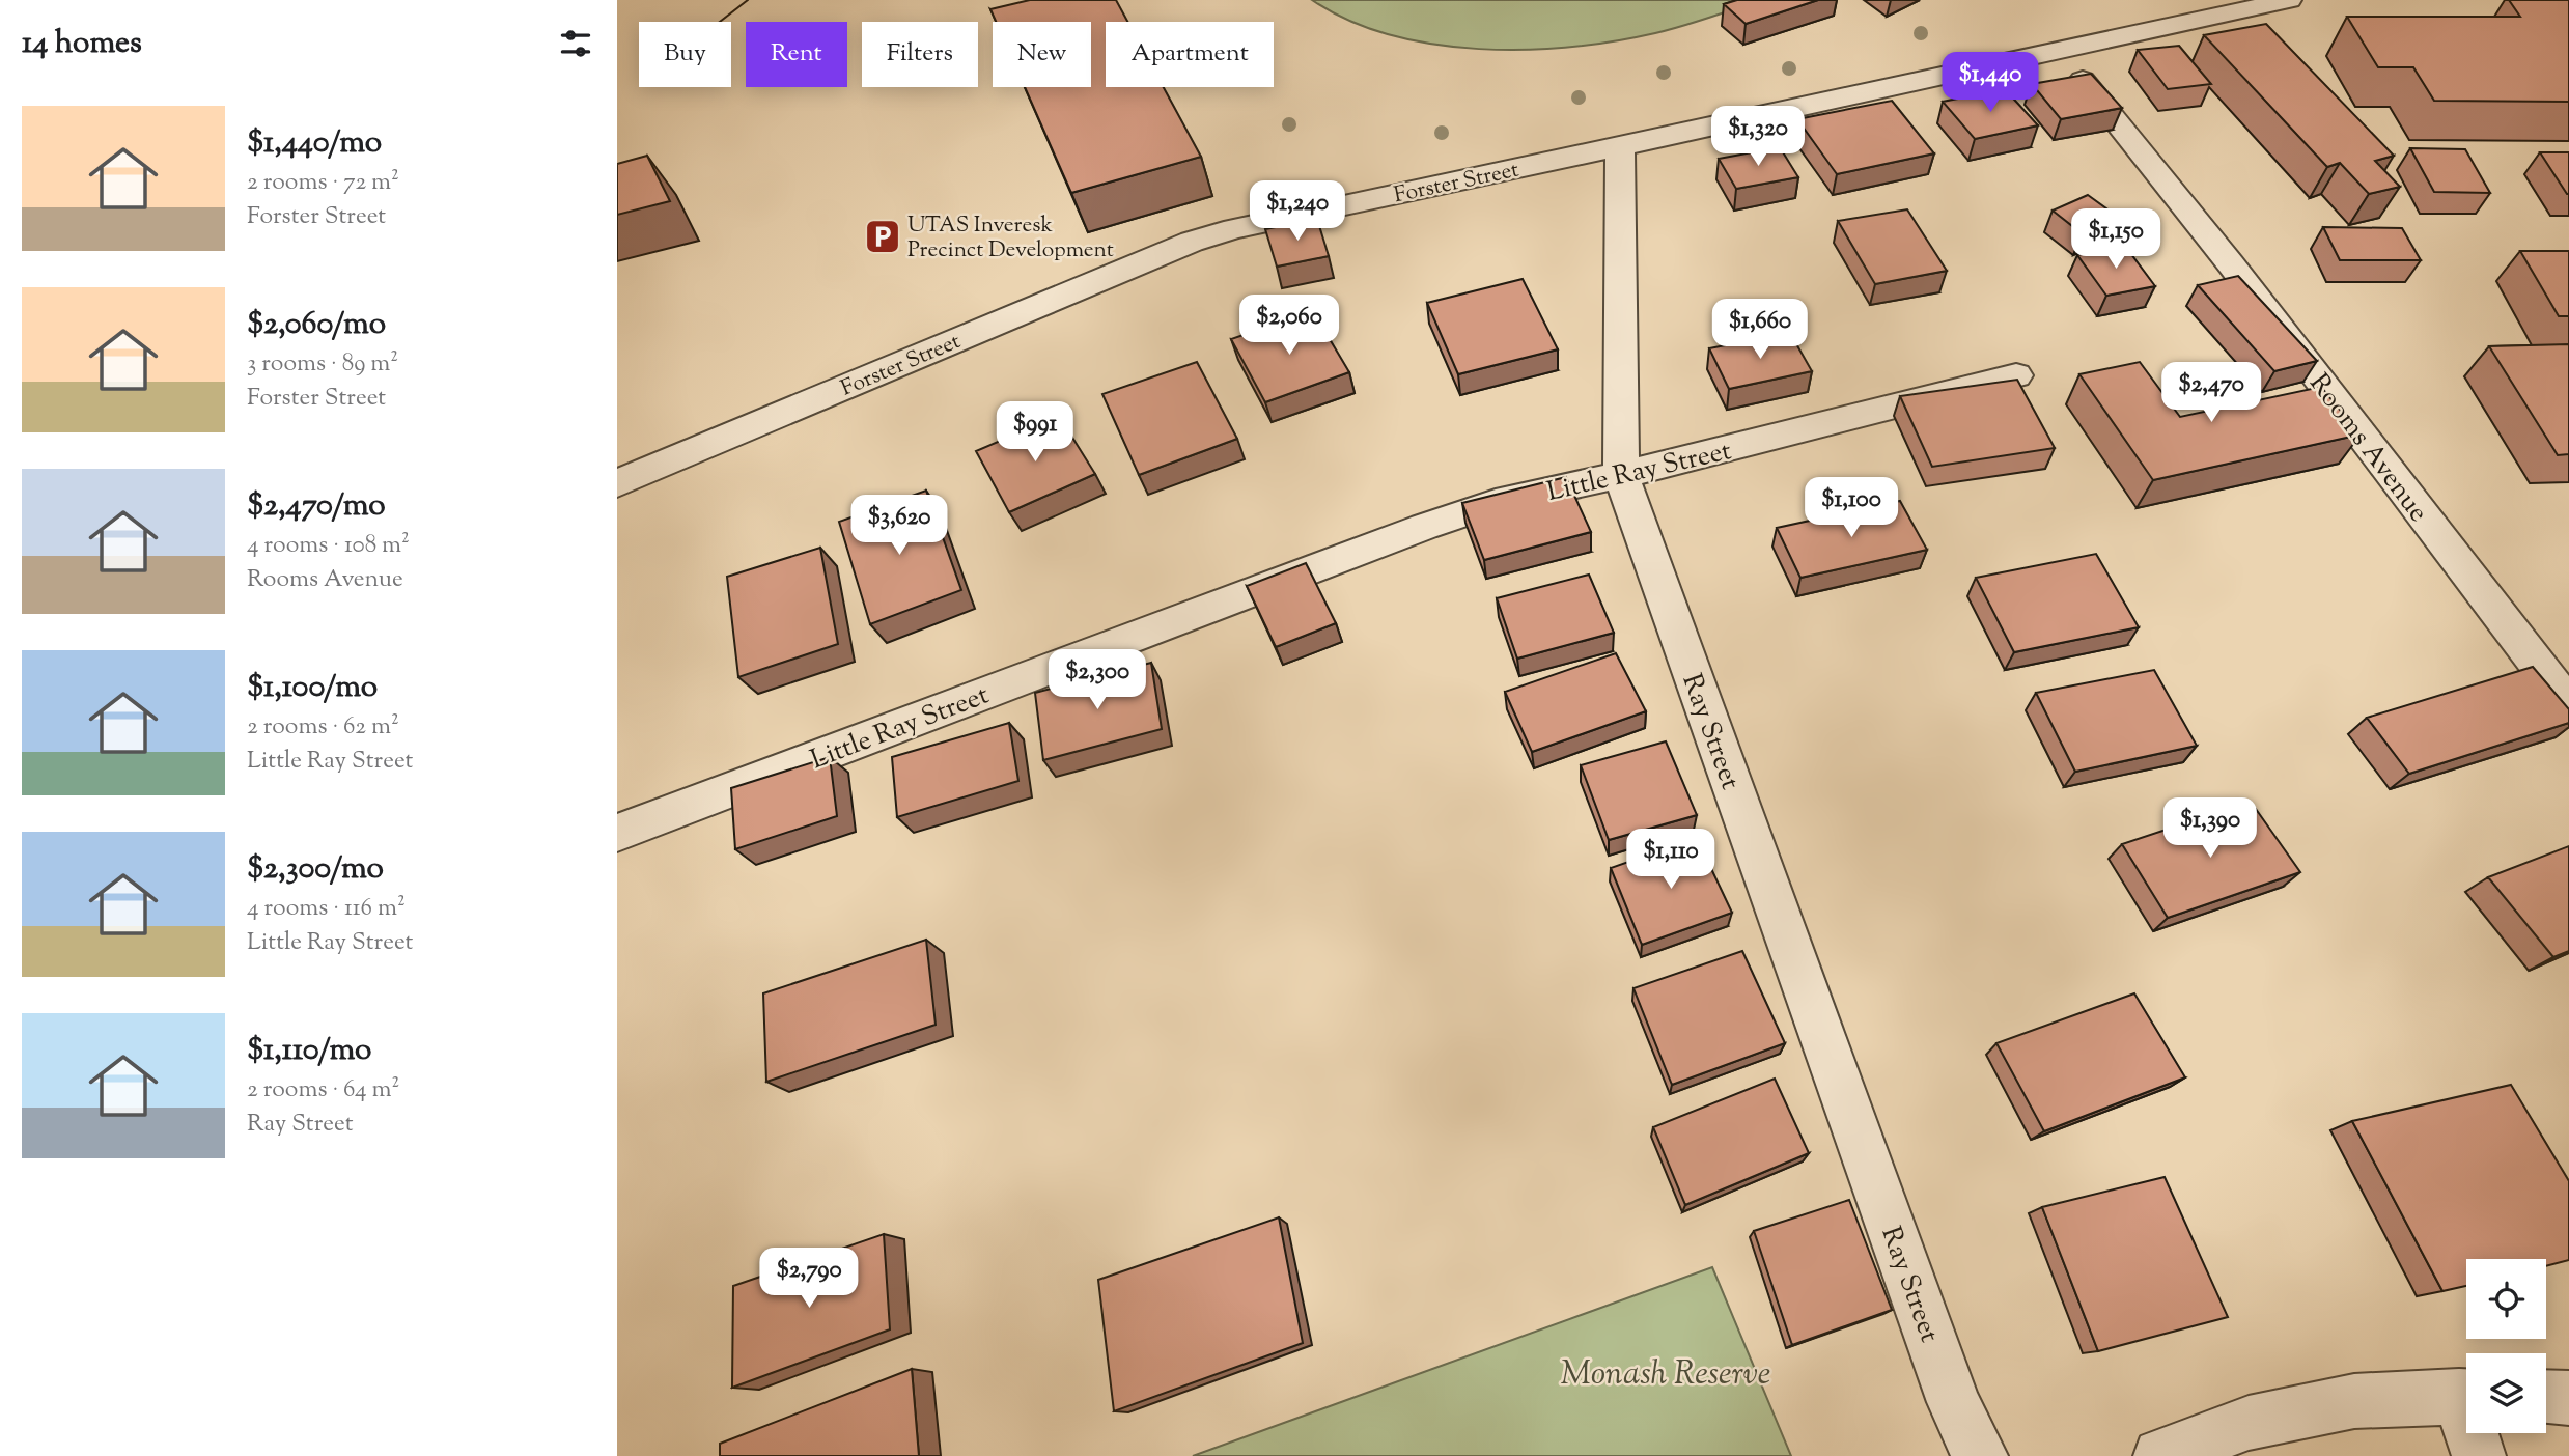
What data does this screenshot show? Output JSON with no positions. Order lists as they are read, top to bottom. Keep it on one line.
{"streets":{"street":["Forster Street","Rooms Avenue","Little Ray Street","Ray Street"]},"crossings":[["Forster Street","Rooms Avenue"],["Forster Street","Ray Street"],["Little Ray Street","Ray Street"]],"parks":["Monash Reserve"],"places":{"parking":["UTAS Inveresk Precinct Development"]},"page":{"heading":"14 homes","chip":["Buy","Rent","Filters","New","Apartment"],"price":["$1,440","$1,320","$1,240","$1,150","$2,060","$1,660","$2,470","$991","$1,100","$3,620","$2,300","$1,390","$1,110","$2,790"],"list":[{"name":"$1,440/mo","note":"2 rooms · 72 m² · Forster Street"},{"name":"$2,060/mo","note":"3 rooms · 89 m² · Forster Street"},{"name":"$2,470/mo","note":"4 rooms · 108 m² · Rooms Avenue"},{"name":"$1,100/mo","note":"2 rooms · 62 m² · Little Ray Street"},{"name":"$2,300/mo","note":"4 rooms · 116 m² · Little Ray Street"},{"name":"$1,110/mo","note":"2 rooms · 64 m² · Ray Street"}]}}
